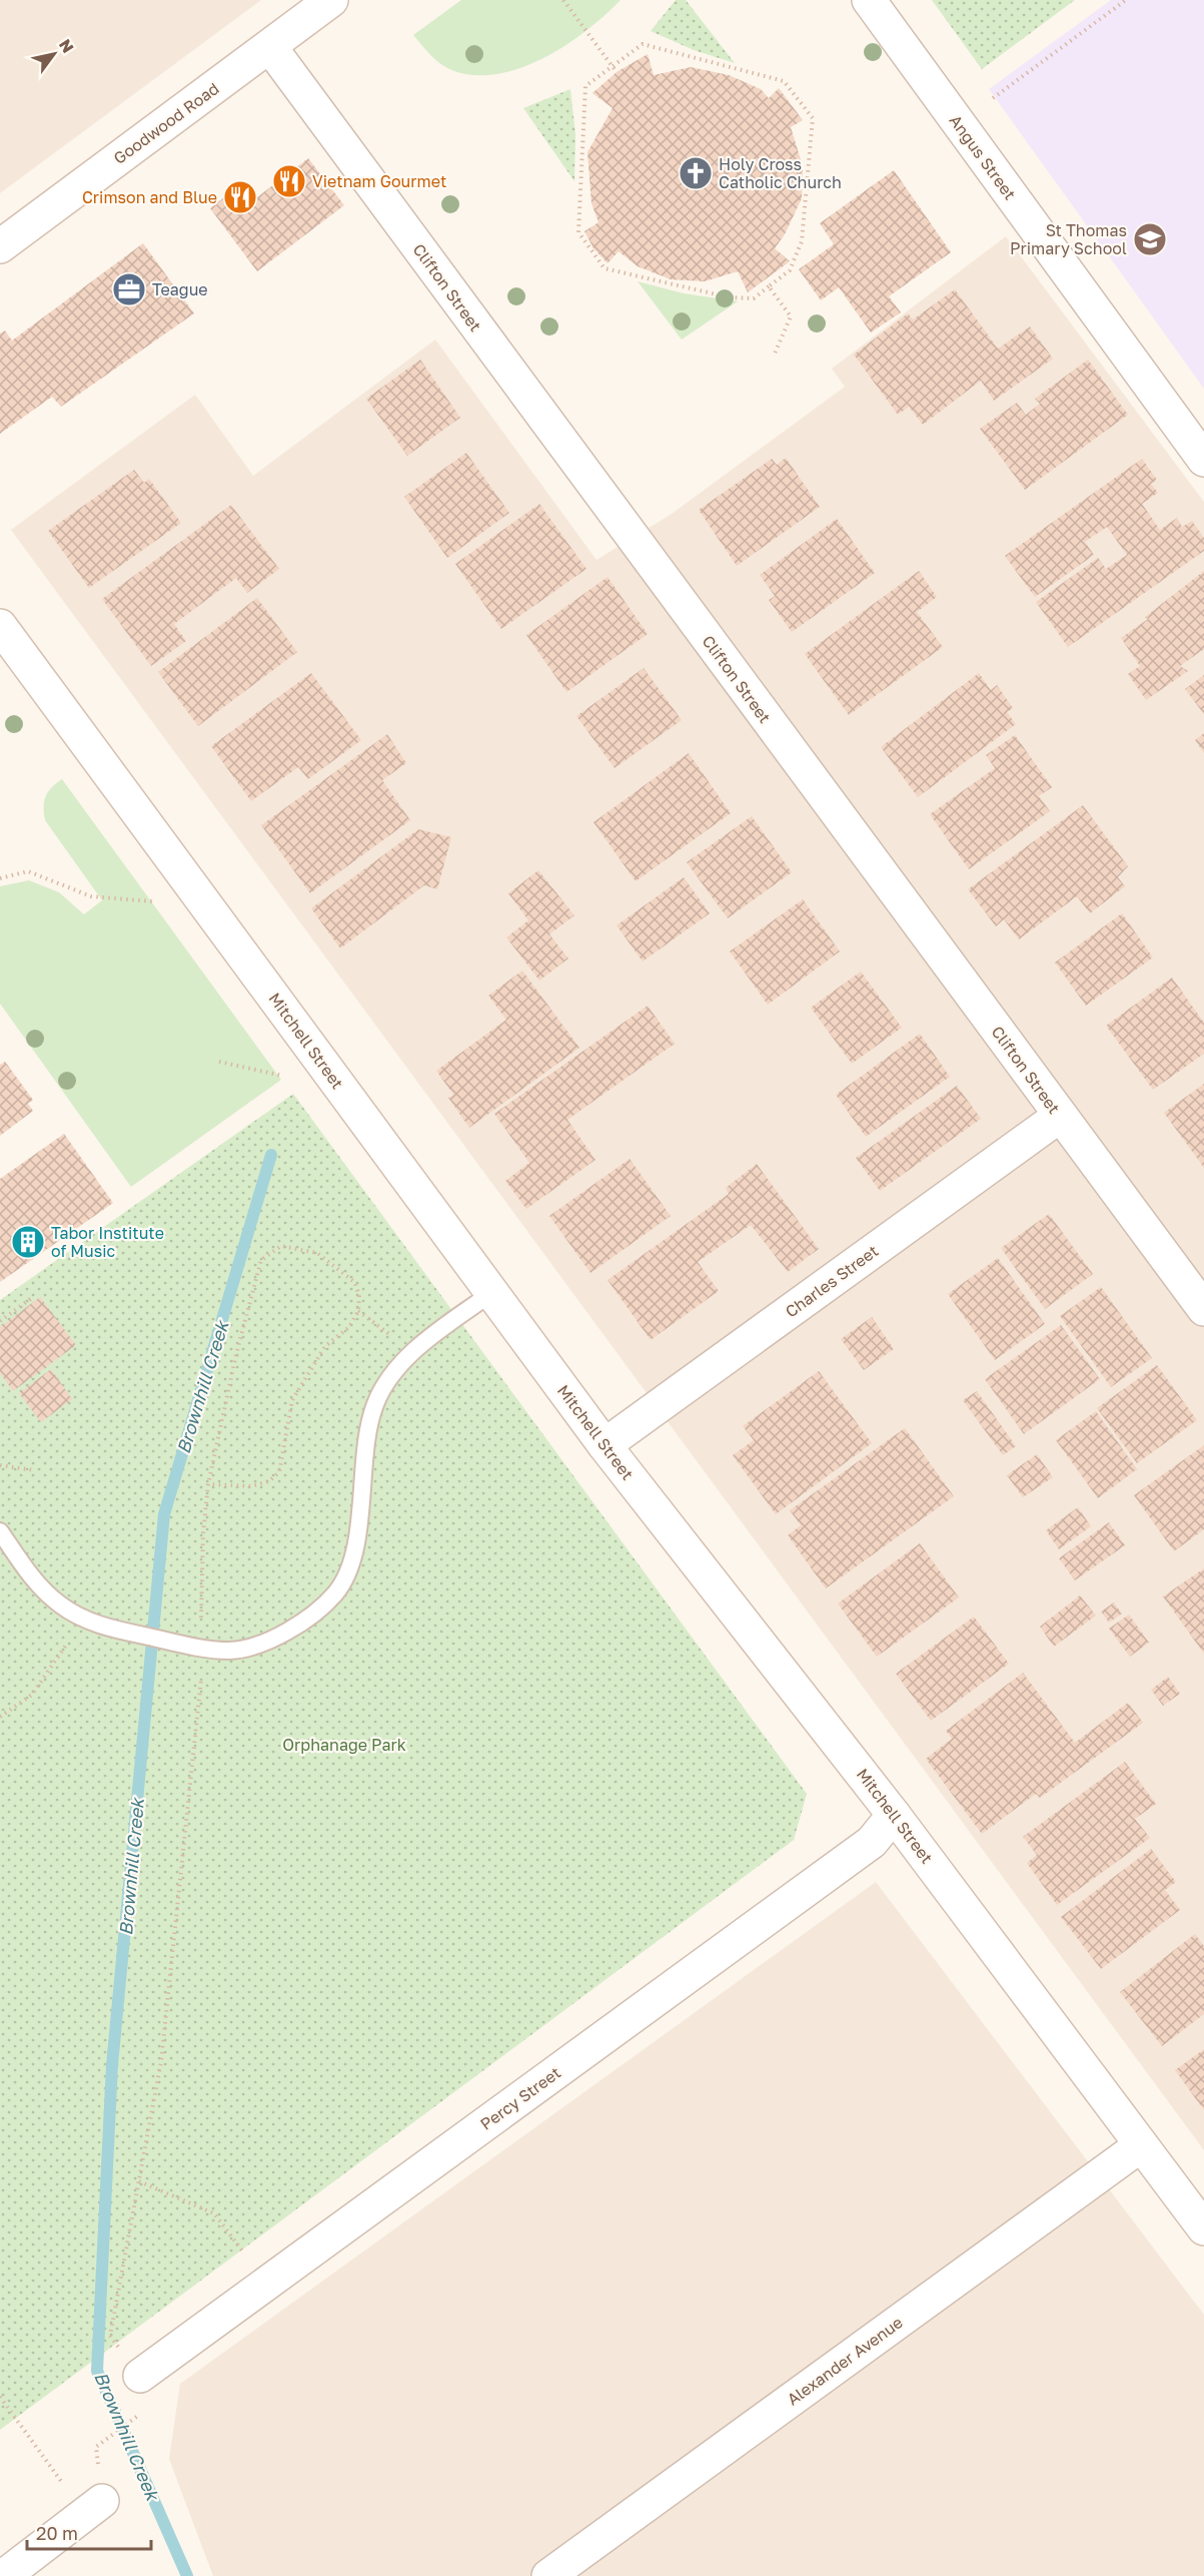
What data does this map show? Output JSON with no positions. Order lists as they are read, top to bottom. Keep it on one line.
{"streets":{"street":["Goodwood Road","Angus Street","Clifton Street","Mitchell Street","Charles Street","Percy Street","Alexander Avenue"]},"crossings":[["Goodwood Road","Clifton Street"],["Clifton Street","Charles Street"],["Mitchell Street","Charles Street"],["Mitchell Street","Percy Street"],["Mitchell Street","Alexander Avenue"]],"water":["Brownhill Creek"],"parks":["Orphanage Park"],"places":{"church":["Holy Cross Catholic Church"],"restaurant":["Vietnam Gourmet","Crimson and Blue"],"school or university":["St Thomas Primary School"],"office":["Teague"],"building":["Tabor Institute of Music"]},"scale_bar":"20 m","north":"top right"}
